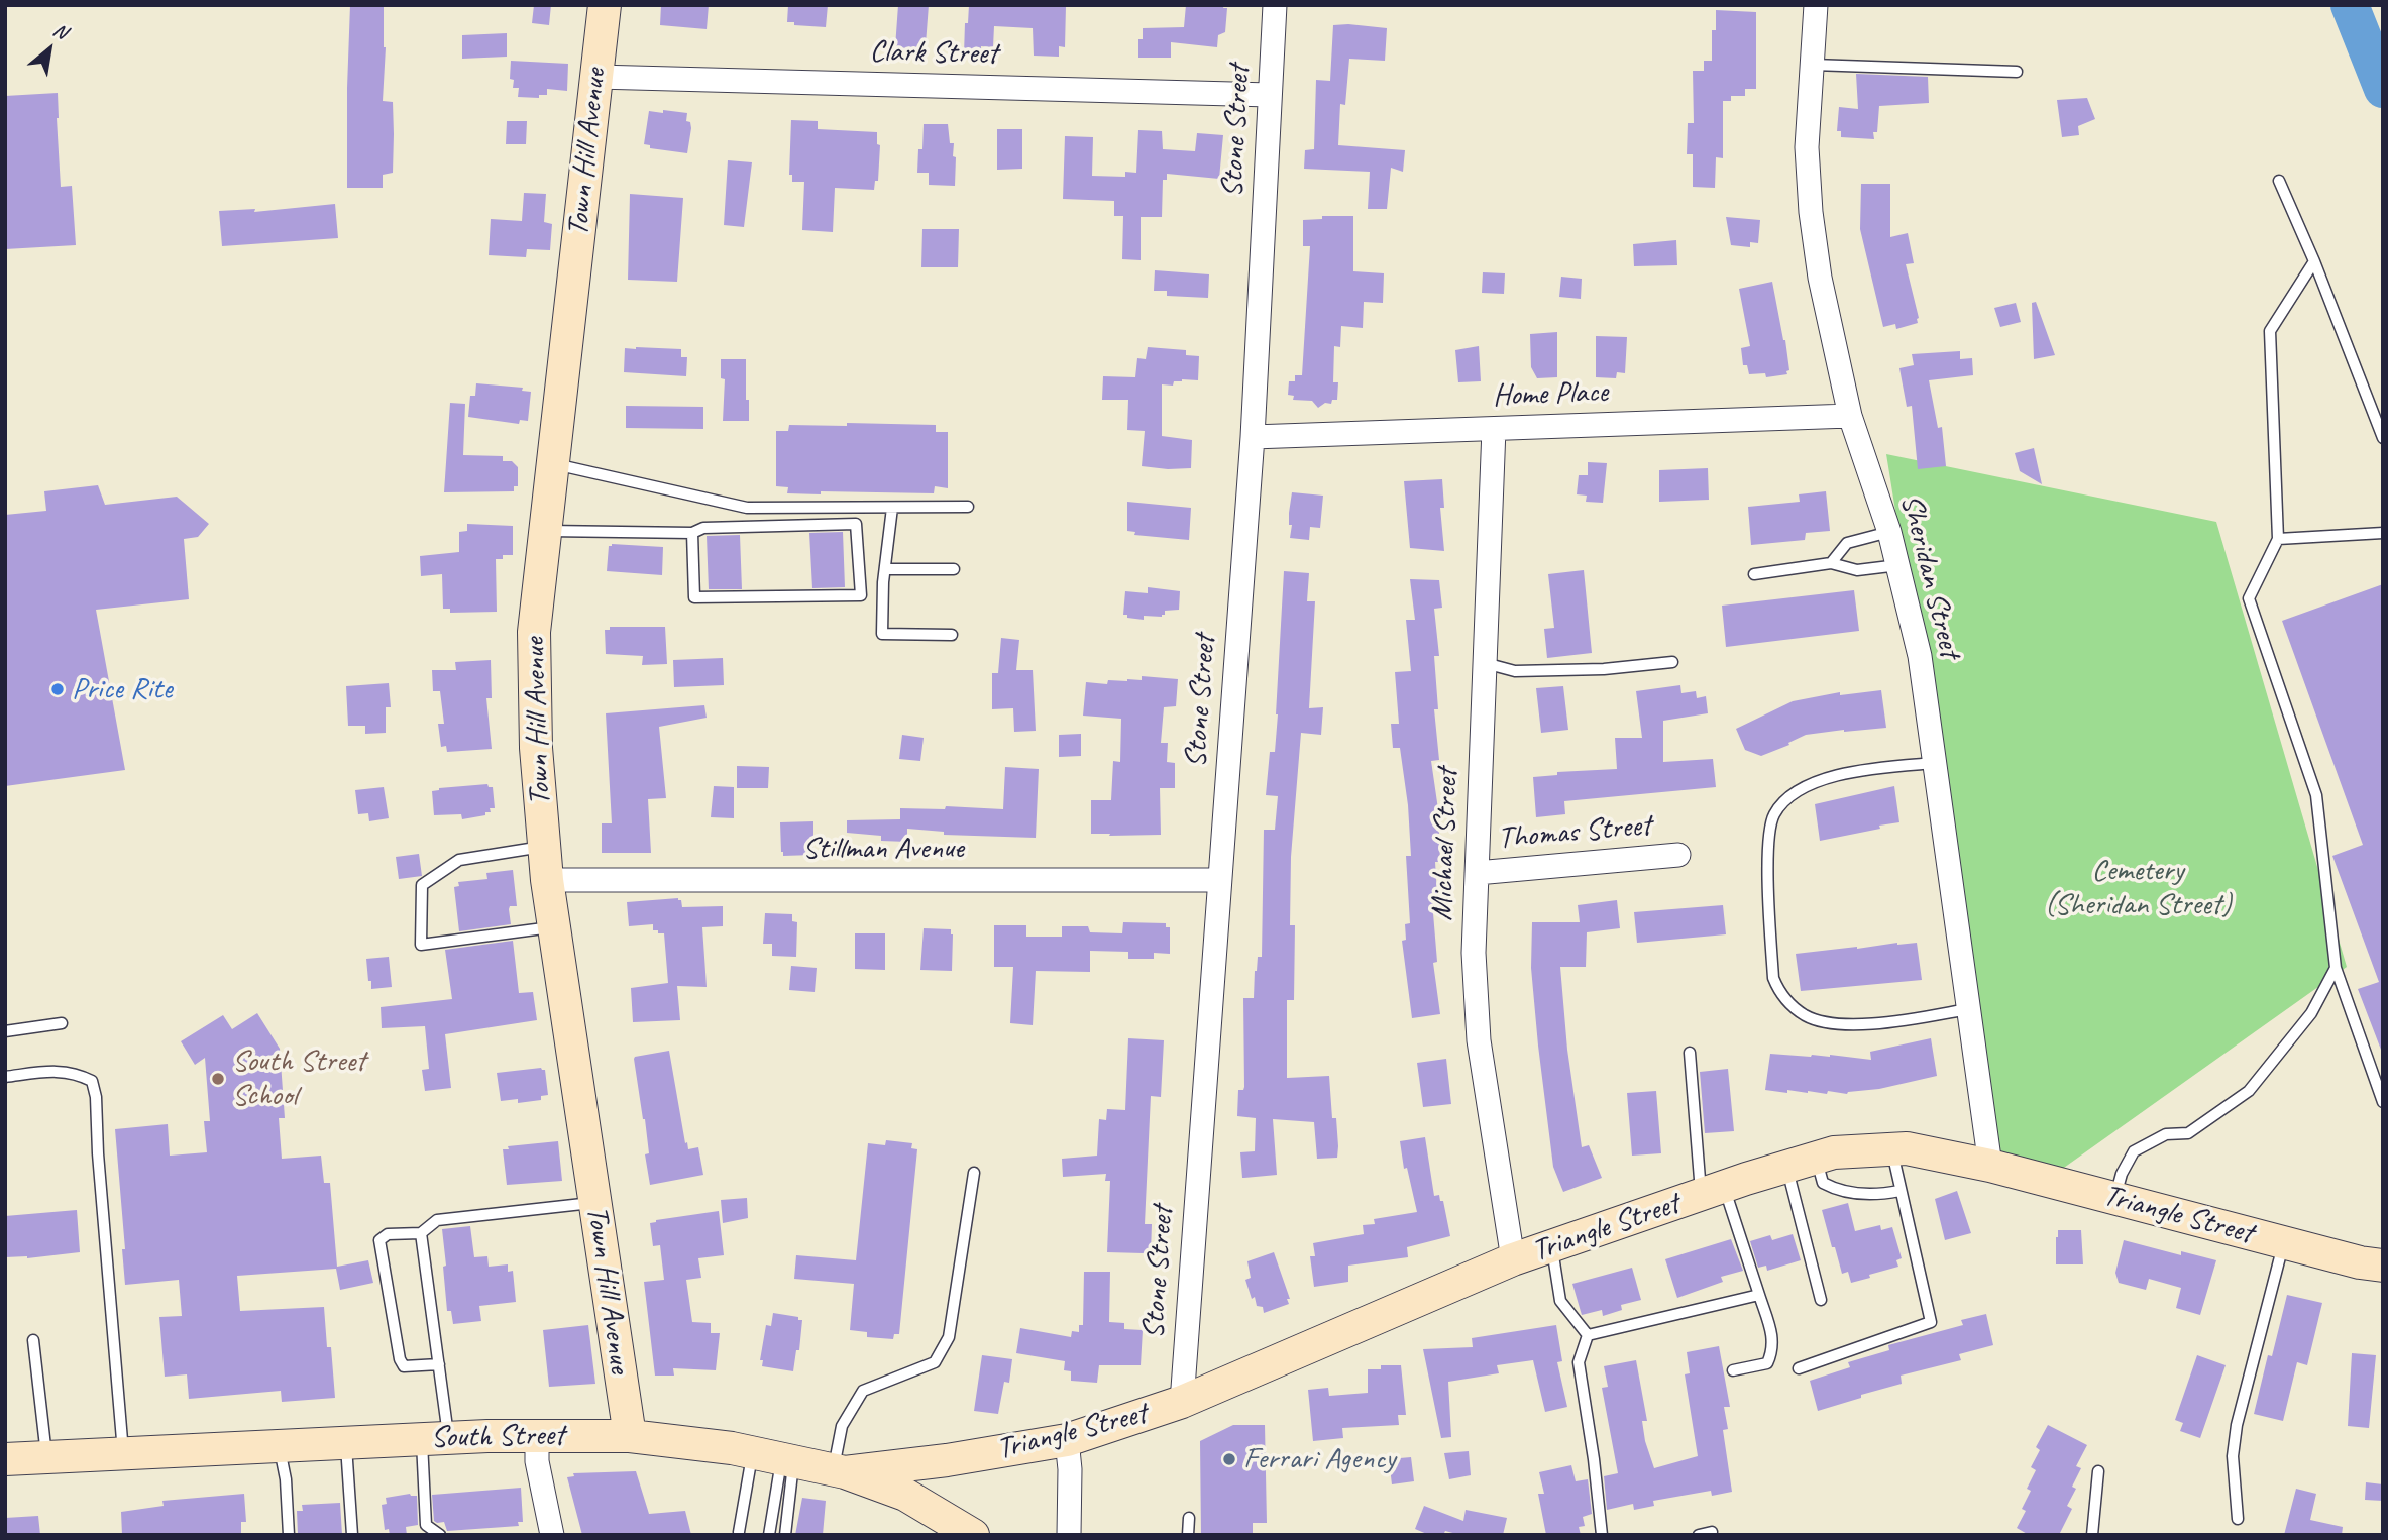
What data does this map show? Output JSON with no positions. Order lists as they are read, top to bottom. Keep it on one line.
{"streets":{"street":["Clark Street","Stone Street","Town Hill Avenue","Home Place","Sheridan Street","Thomas Street","Michael Street","Stillman Avenue","Triangle Street","South Street"]},"crossings":[["Clark Street","Stone Street"],["Clark Street","Town Hill Avenue"],["Stone Street","Home Place"],["Stone Street","Stillman Avenue"],["Stone Street","Triangle Street"],["Town Hill Avenue","Stillman Avenue"],["Town Hill Avenue","South Street"],["Home Place","Sheridan Street"],["Home Place","Michael Street"],["Sheridan Street","Triangle Street"],["Thomas Street","Michael Street"],["Michael Street","Triangle Street"],["Triangle Street","South Street"]],"parks":["Cemetery (Sheridan Street)"],"places":["Price Rite","South Street School","Ferrari Agency"],"north":"top right"}
